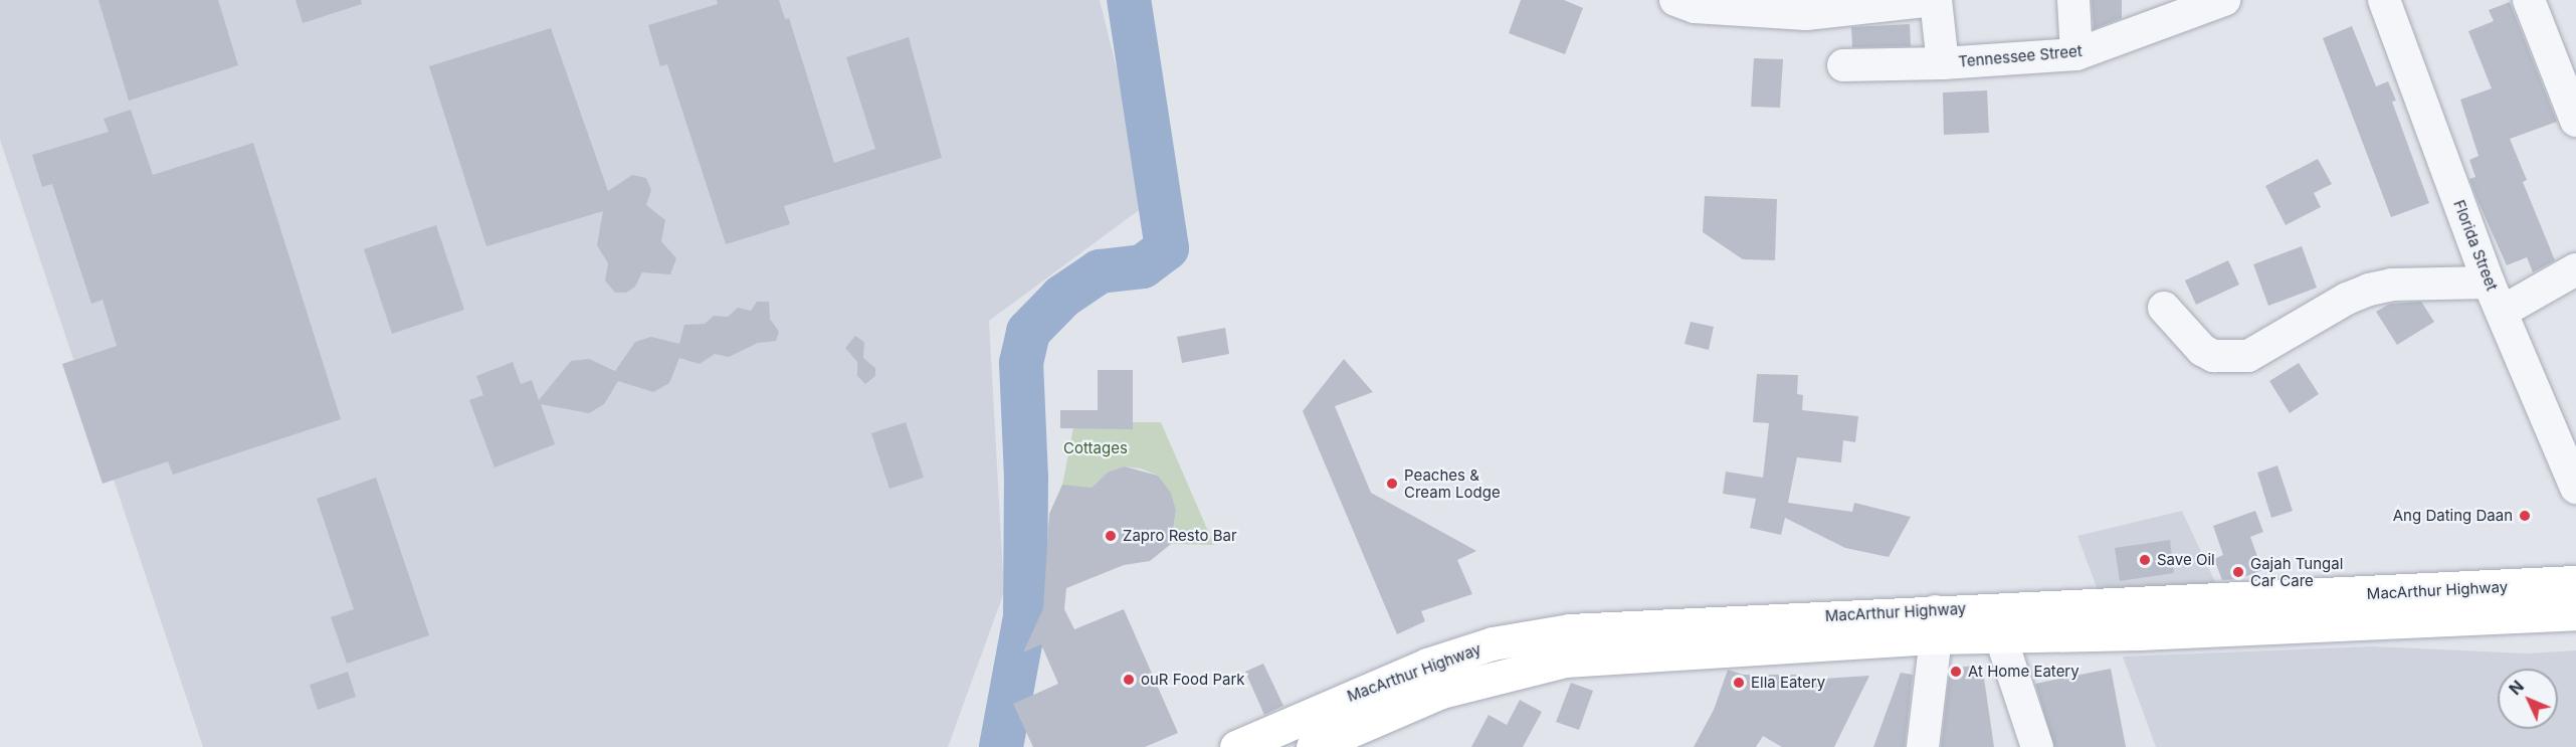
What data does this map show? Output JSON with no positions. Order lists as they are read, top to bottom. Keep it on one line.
{"streets":{"highway":["MacArthur Highway"],"street":["Tennessee Street","Florida Street"]},"parks":["Cottages"],"places":["Peaches & Cream Lodge","Ang Dating Daan","Zapro Resto Bar","Save Oil","Gajah Tungal Car Care","At Home Eatery","ouR Food Park","Ella Eatery"],"north":"top left"}
